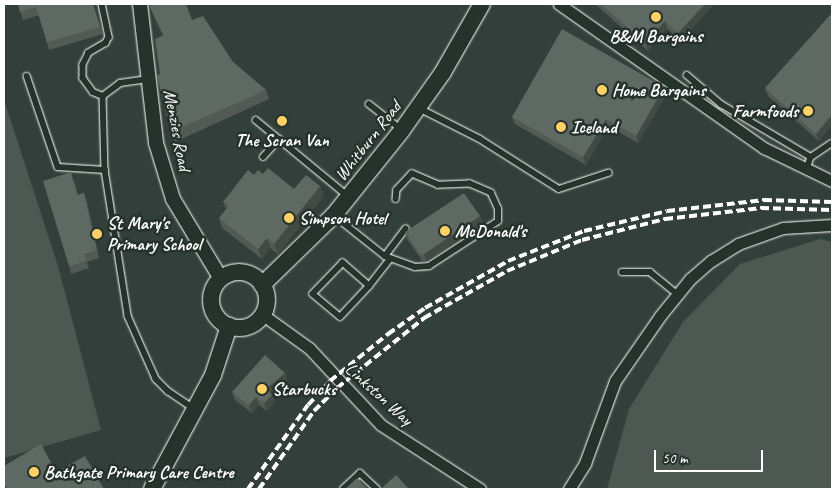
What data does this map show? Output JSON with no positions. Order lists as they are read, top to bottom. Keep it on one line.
{"streets":{"main road":["Whitburn Road"],"street":["Menzies Road","Linkston Way"]},"crossings":[["Menzies Road","Whitburn Road"],["Menzies Road","Linkston Way"],["Whitburn Road","Linkston Way"]],"places":["B&M Bargains","Home Bargains","Farmfoods","The Scran Van","Iceland","Simpson Hotel","McDonald's","St Mary's Primary School","Starbucks","Bathgate Primary Care Centre"],"scale_bar":"50 m"}
